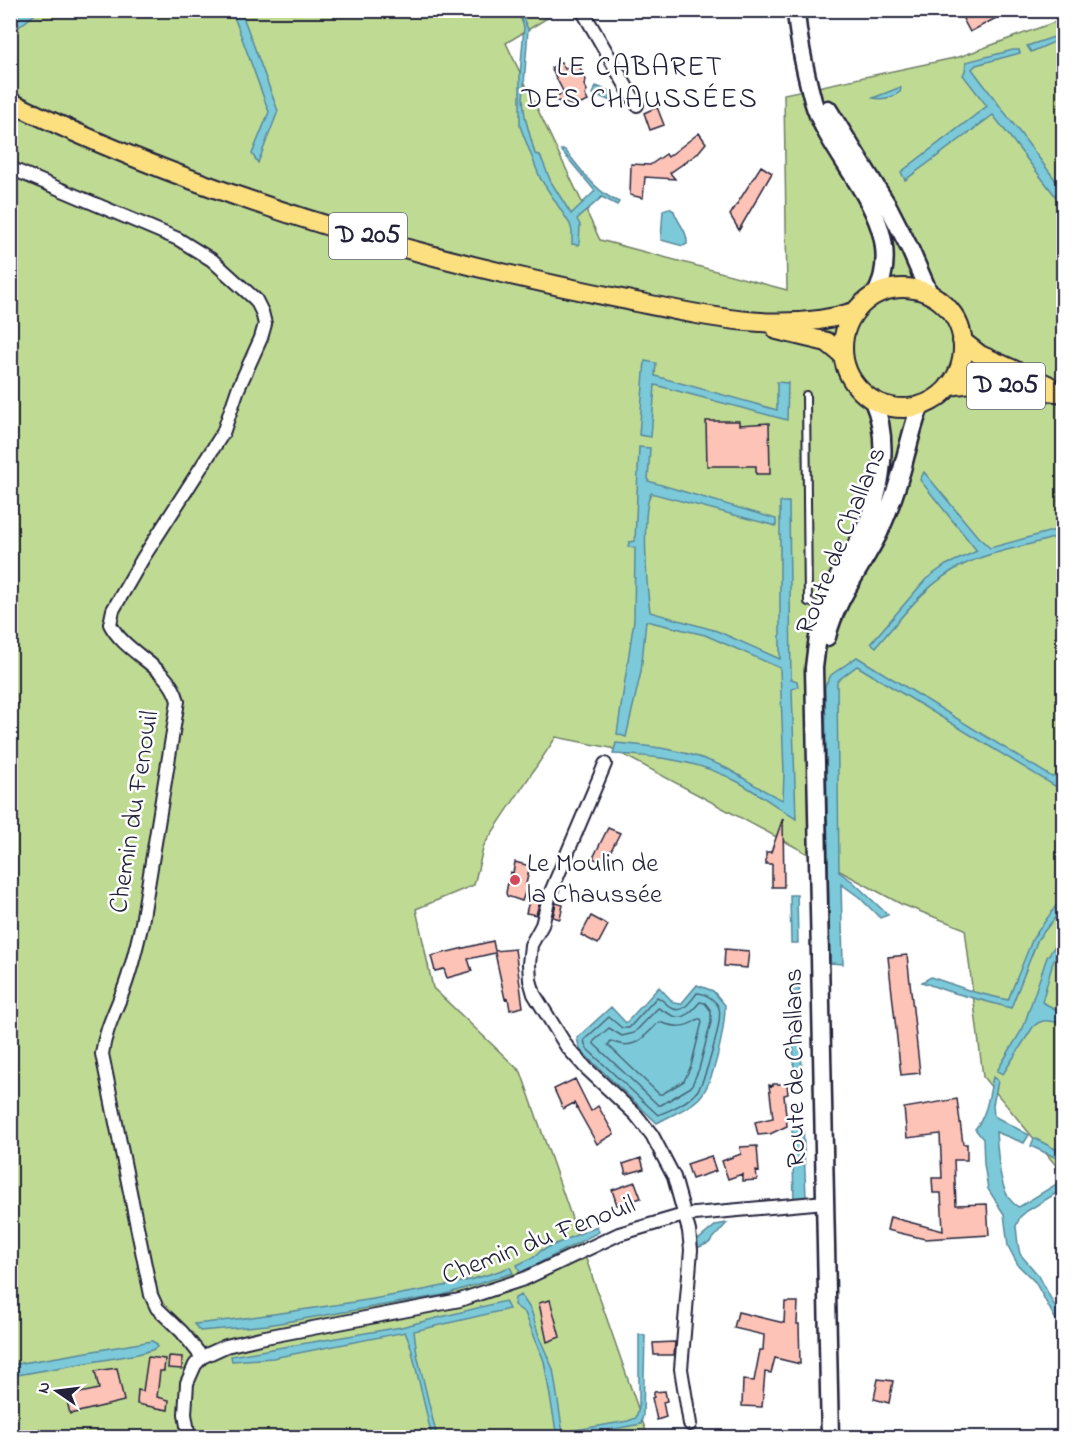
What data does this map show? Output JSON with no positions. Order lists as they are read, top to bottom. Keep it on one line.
{"streets":{"main road":["D 205","Route de Challans"],"street":["Chemin du Fenouil"]},"crossings":[["D 205","Route de Challans"],["Route de Challans","Chemin du Fenouil"]],"districts":["LE CABARET DES CHAUSSÉES"],"places":["Le Moulin de la Chaussée"],"north":"left"}
